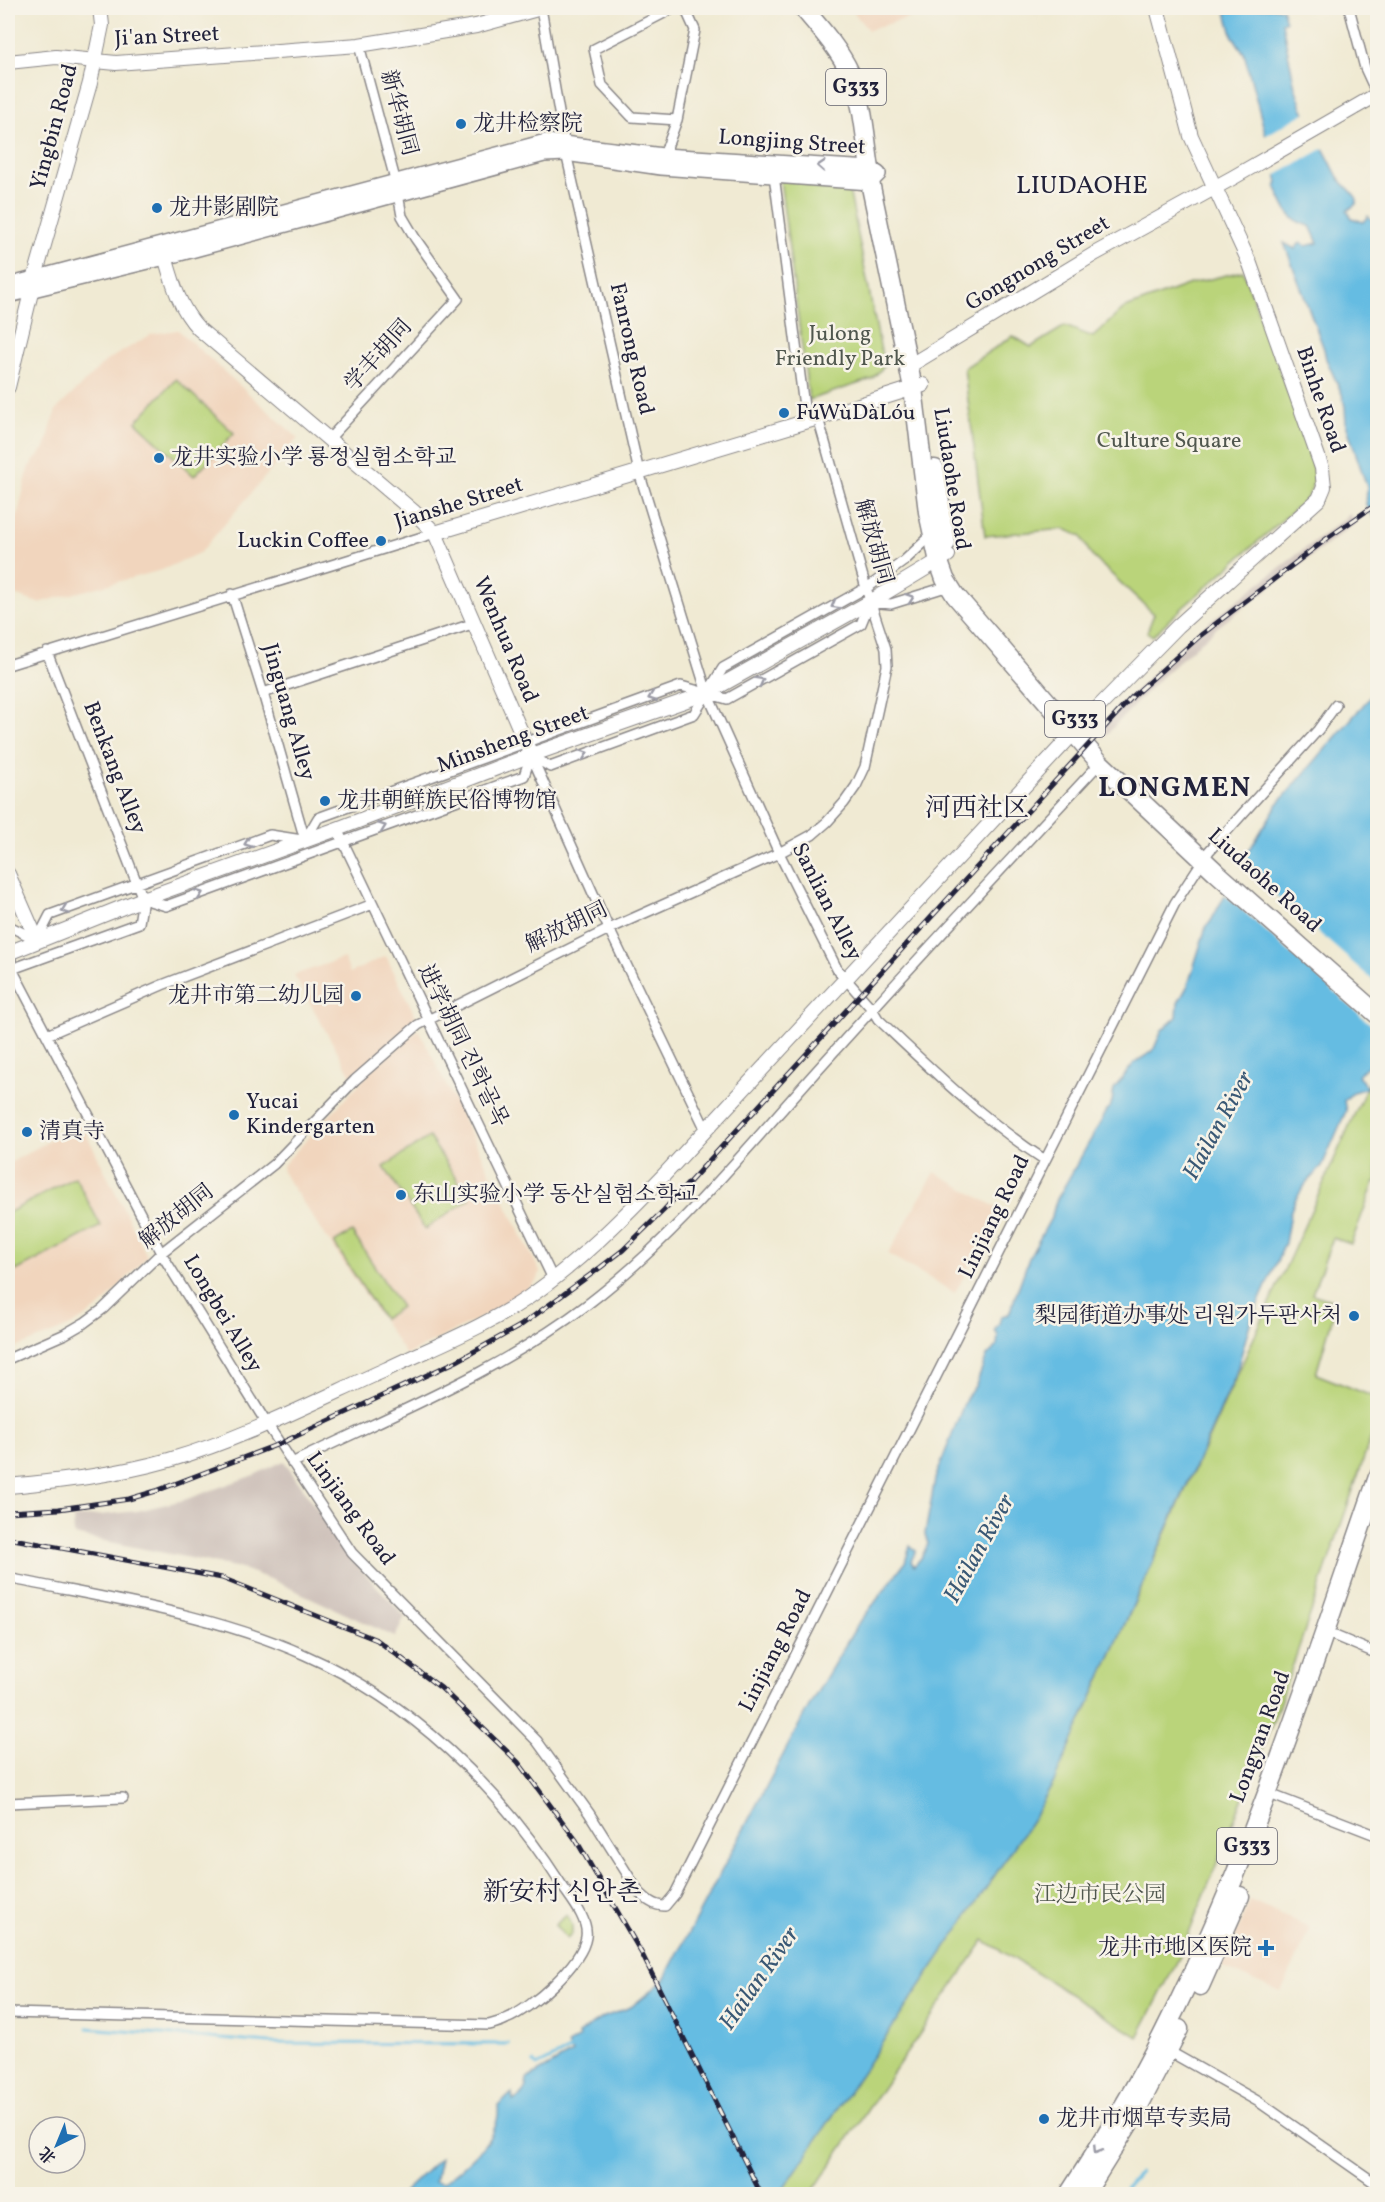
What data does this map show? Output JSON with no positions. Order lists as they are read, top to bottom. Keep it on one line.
{"streets":{"highway":["G333","Liudaohe Road","Longyan Road"],"main road":["Longjing Street"],"street":["Ji'an Street","新华胡同","Yingbin Road","Gongnong Street","Fanrong Road","学丰胡同","Binhe Road","Jianshe Street","解放胡同","Wenhua Road","Jinguang Alley","Minsheng Street","Benkang Alley","Sanlian Alley","进学胡同 진학골목","Linjiang Road","Longbei Alley"]},"crossings":[["Ji'an Street","新华胡同"],["Ji'an Street","Yingbin Road"],["Ji'an Street","Fanrong Road"],["新华胡同","Longjing Street"],["新华胡同","学丰胡同"],["Yingbin Road","Longjing Street"],["Longjing Street","Fanrong Road"],["Longjing Street","Liudaohe Road"],["Longjing Street","解放胡同"],["Longjing Street","Wenhua Road"],["Gongnong Street","Binhe Road"],["Gongnong Street","Liudaohe Road"],["Fanrong Road","Jianshe Street"],["Fanrong Road","Minsheng Street"],["Fanrong Road","Sanlian Alley"],["学丰胡同","Wenhua Road"],["Binhe Road","Liudaohe Road"],["Liudaohe Road","Jianshe Street"],["Liudaohe Road","Minsheng Street"],["Liudaohe Road","Linjiang Road"],["Jianshe Street","解放胡同"],["Jianshe Street","Wenhua Road"],["Jianshe Street","Jinguang Alley"],["Jianshe Street","Benkang Alley"],["解放胡同","Wenhua Road"],["解放胡同","Minsheng Street"],["解放胡同","Sanlian Alley"],["解放胡同","进学胡同 진학골목"],["解放胡同","Longbei Alley"],["Wenhua Road","Minsheng Street"],["Jinguang Alley","Minsheng Street"],["Minsheng Street","Benkang Alley"],["Minsheng Street","Sanlian Alley"],["Minsheng Street","进学胡同 진학골목"],["Sanlian Alley","Linjiang Road"],["Linjiang Road","Longbei Alley"]],"districts":["LIUDAOHE","LONGMEN","河西社区","新安村 신안촌"],"water":["Hailan River"],"parks":["Julong Friendly Park","Culture Square","江边市民公园"],"places":{"other":["龙井检察院","龙井影剧院","FúWùDàLóu","龙井实验小学 룡정실험소학교","Luckin Coffee","龙井朝鲜族民俗博物馆","龙井市第二幼儿园","Yucai Kindergarten","清真寺","东山实验小学 동산실험소학교","梨园街道办事处 리원가두판사처","龙井市烟草专卖局"],"health":["龙井市地区医院"]},"north":"bottom left"}
